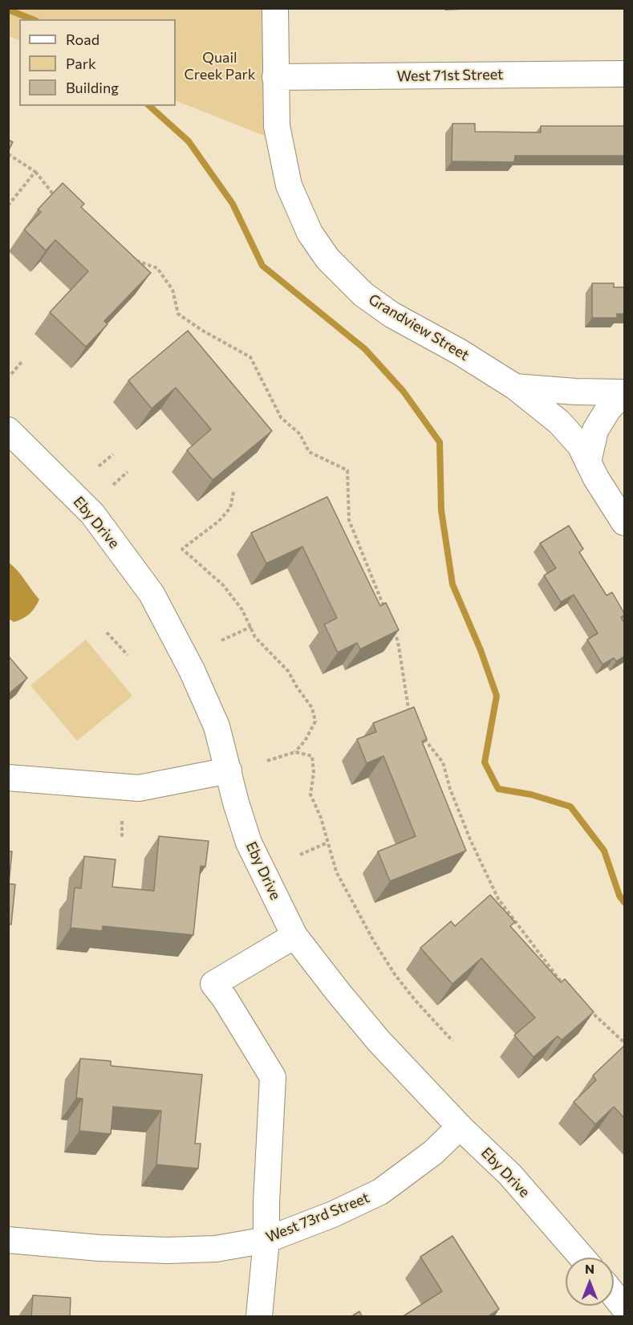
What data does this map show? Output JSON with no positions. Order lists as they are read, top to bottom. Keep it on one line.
{"streets":{"street":["West 71st Street","Grandview Street","Eby Drive","West 73rd Street"]},"crossings":[["West 71st Street","Grandview Street"],["Eby Drive","West 73rd Street"]],"parks":["Quail Creek Park"],"legend":["Road","Park","Building"],"north":"top"}
